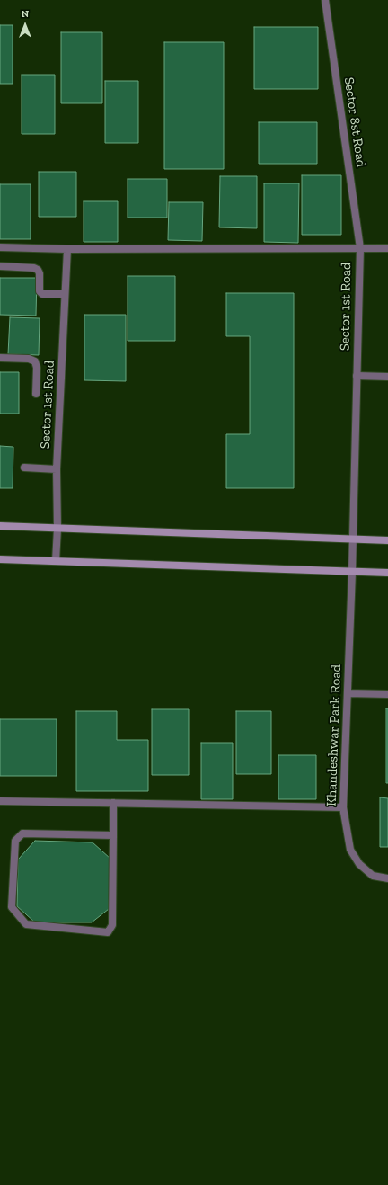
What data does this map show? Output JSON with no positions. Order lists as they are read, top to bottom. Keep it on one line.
{"streets":{"street":["Sector 8st Road","Sector 1st Road","Khandeshwar Park Road"]},"crossings":[["Sector 8st Road","Sector 1st Road"],["Sector 1st Road","Khandeshwar Park Road"]],"north":"top"}
